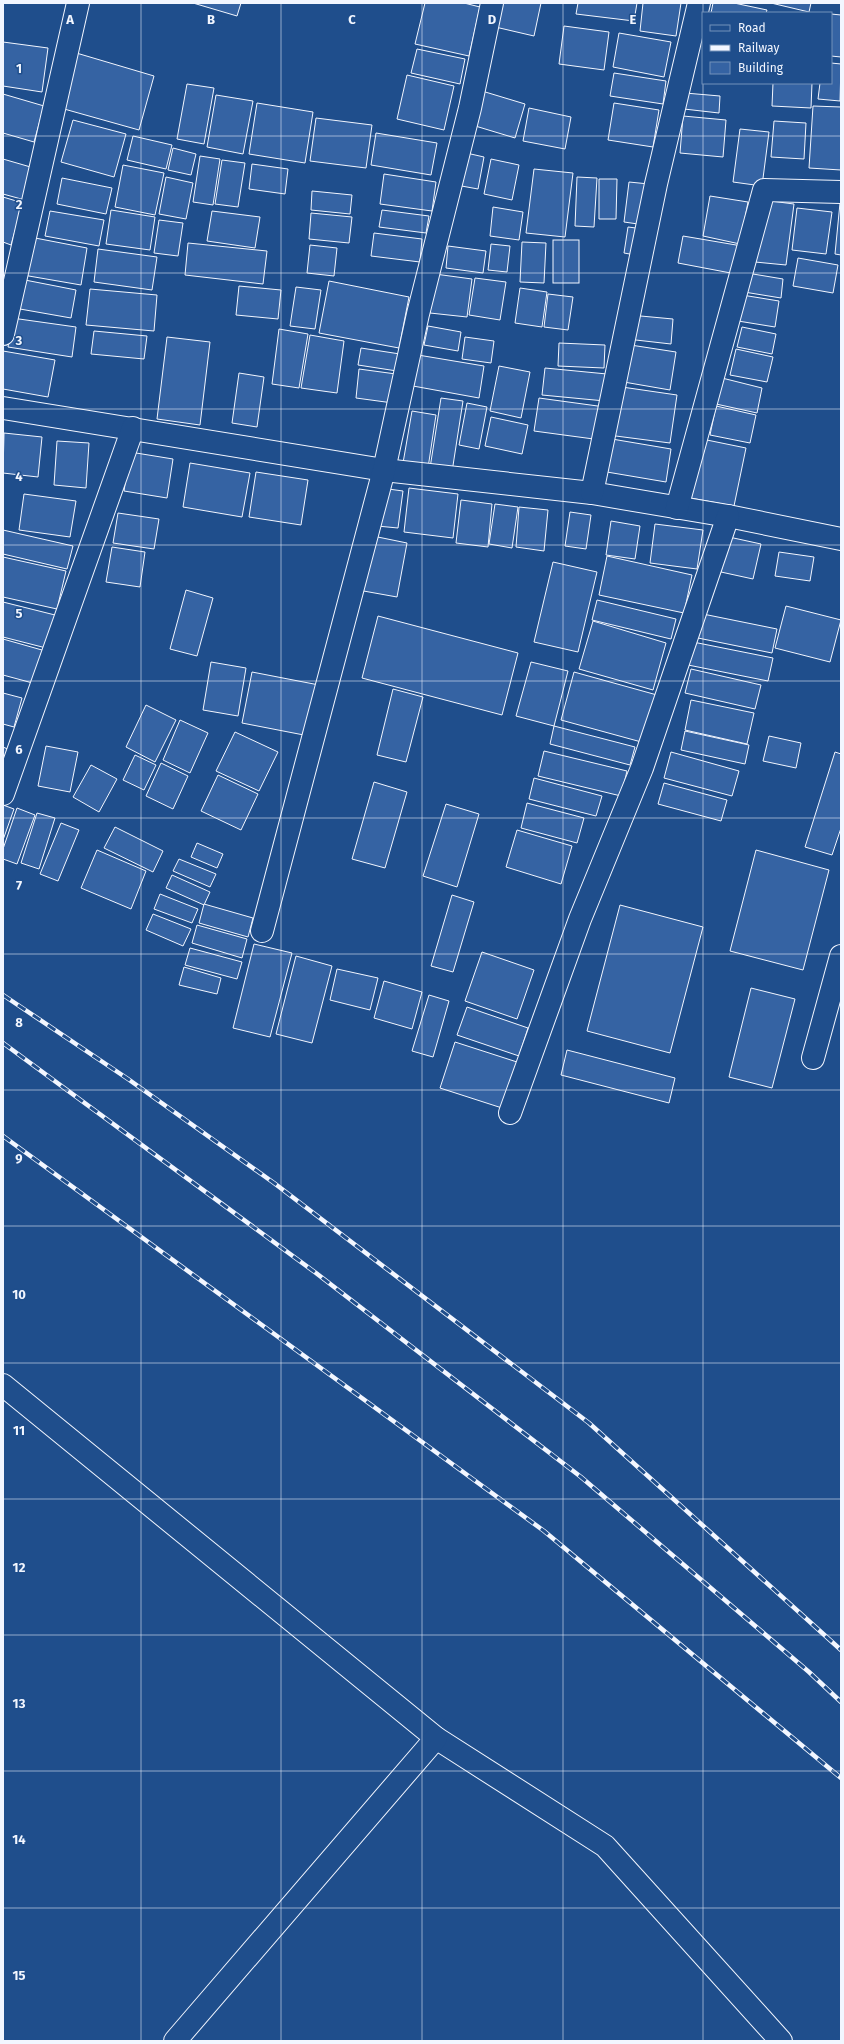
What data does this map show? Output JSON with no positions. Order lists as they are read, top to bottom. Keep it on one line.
{"legend":["Road","Railway","Building"],"grid":{"columns":["A","B","C","D","E"],"rows":["1","2","3","4","5","6","7","8","9","10","11","12","13","14","15"]}}
